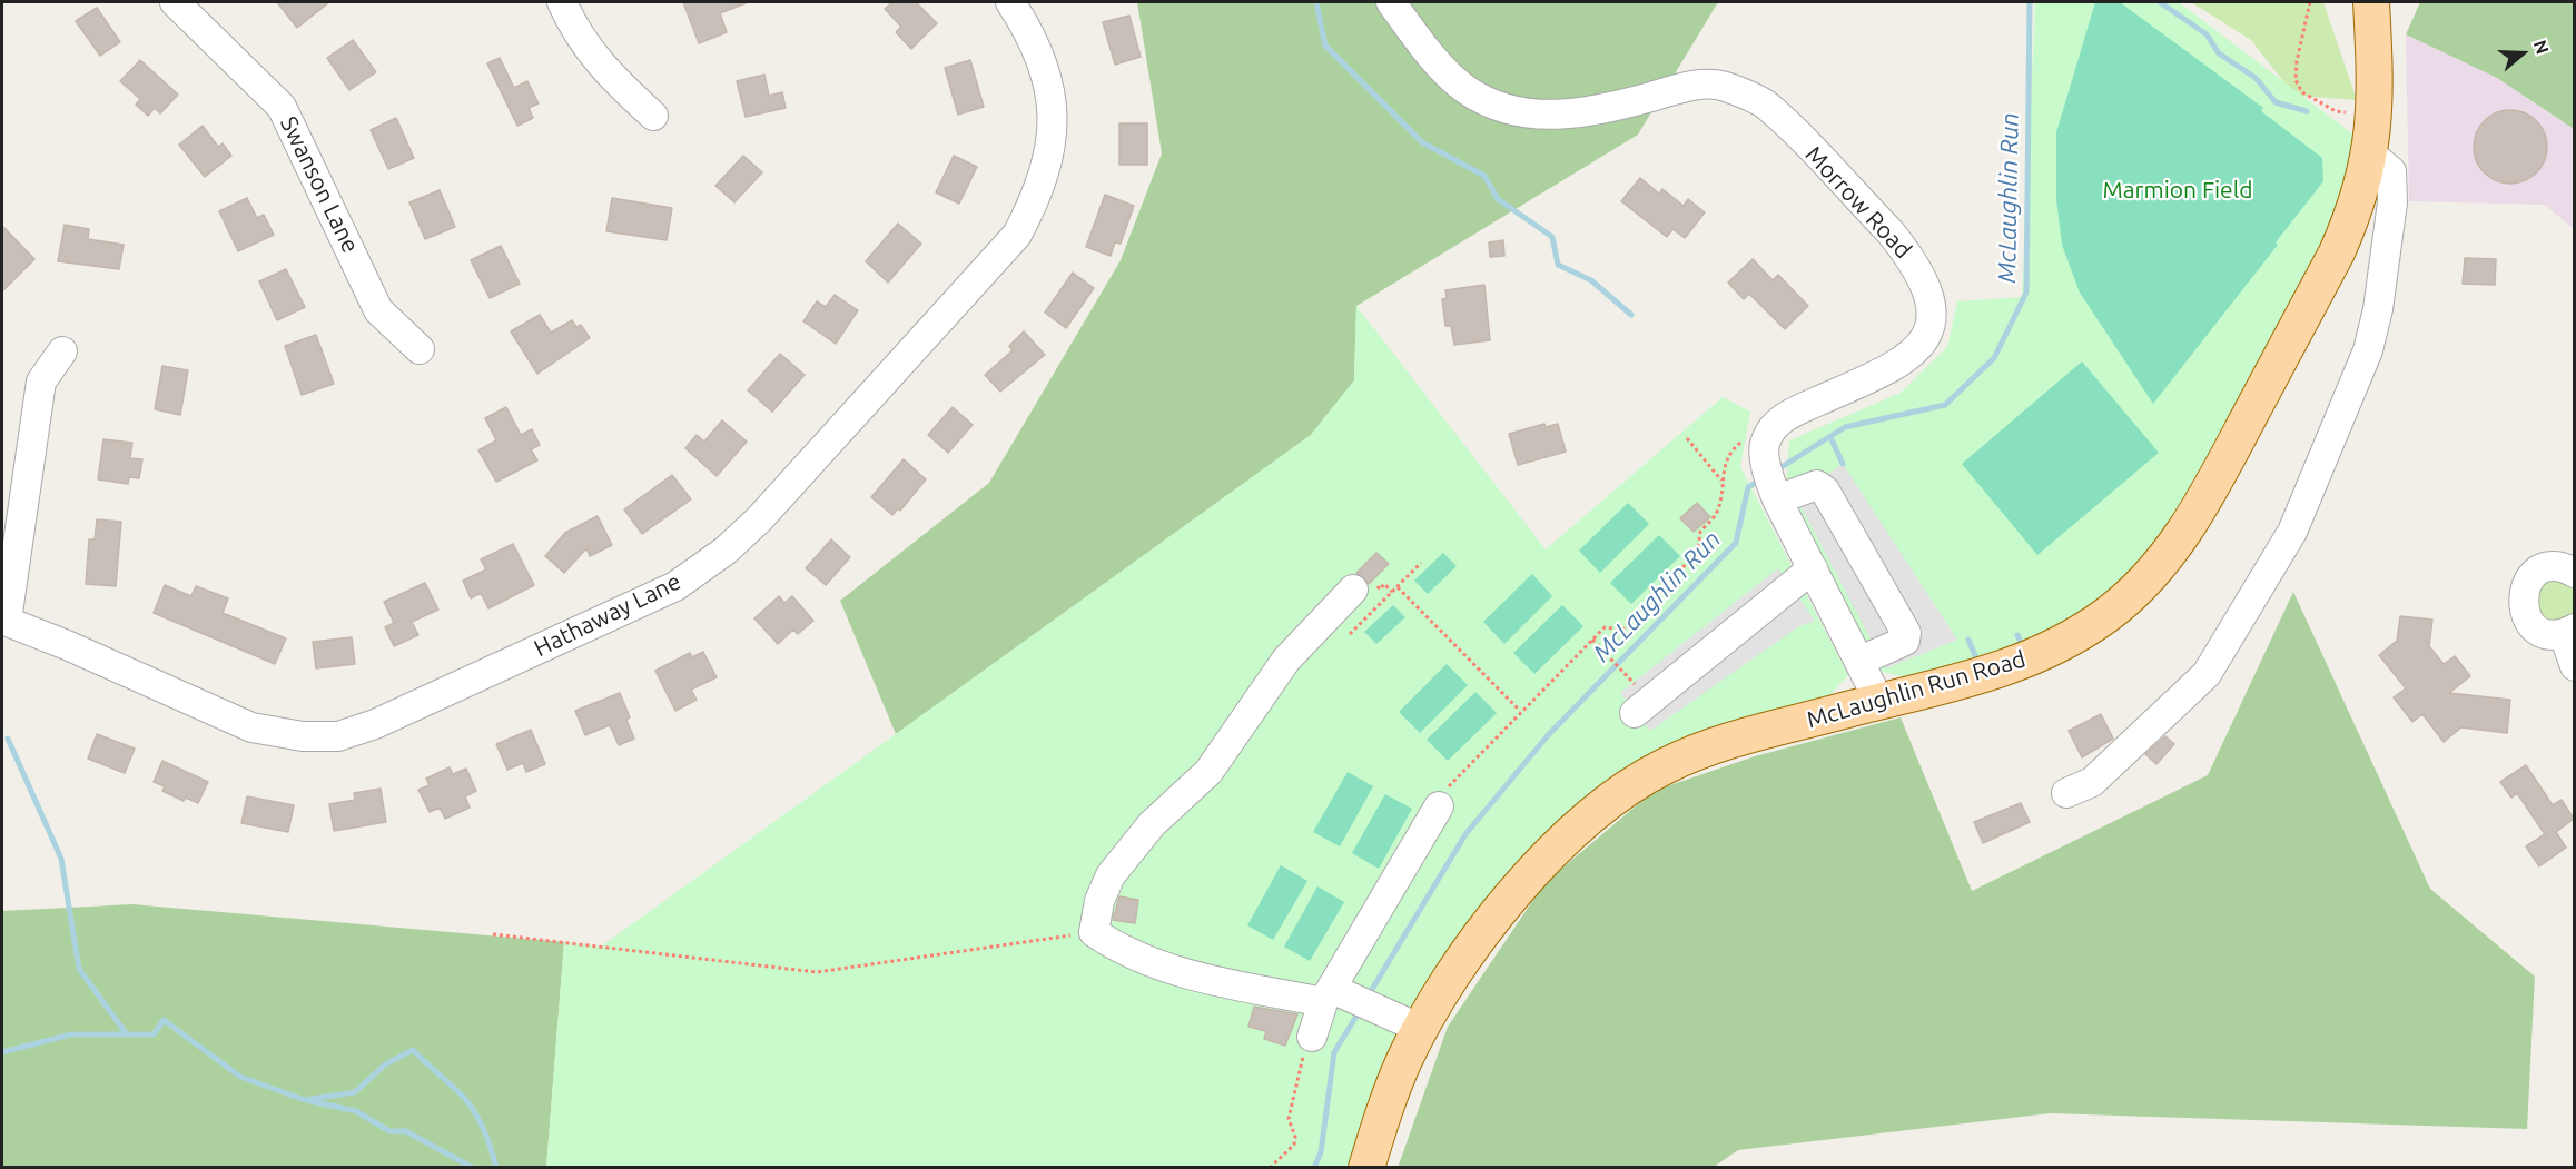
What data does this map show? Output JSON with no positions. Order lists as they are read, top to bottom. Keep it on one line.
{"streets":{"main road":["McLaughlin Run Road"],"street":["Swanson Lane","Morrow Road","Hathaway Lane"]},"water":["McLaughlin Run"],"parks":["Marmion Field"],"north":"right"}
